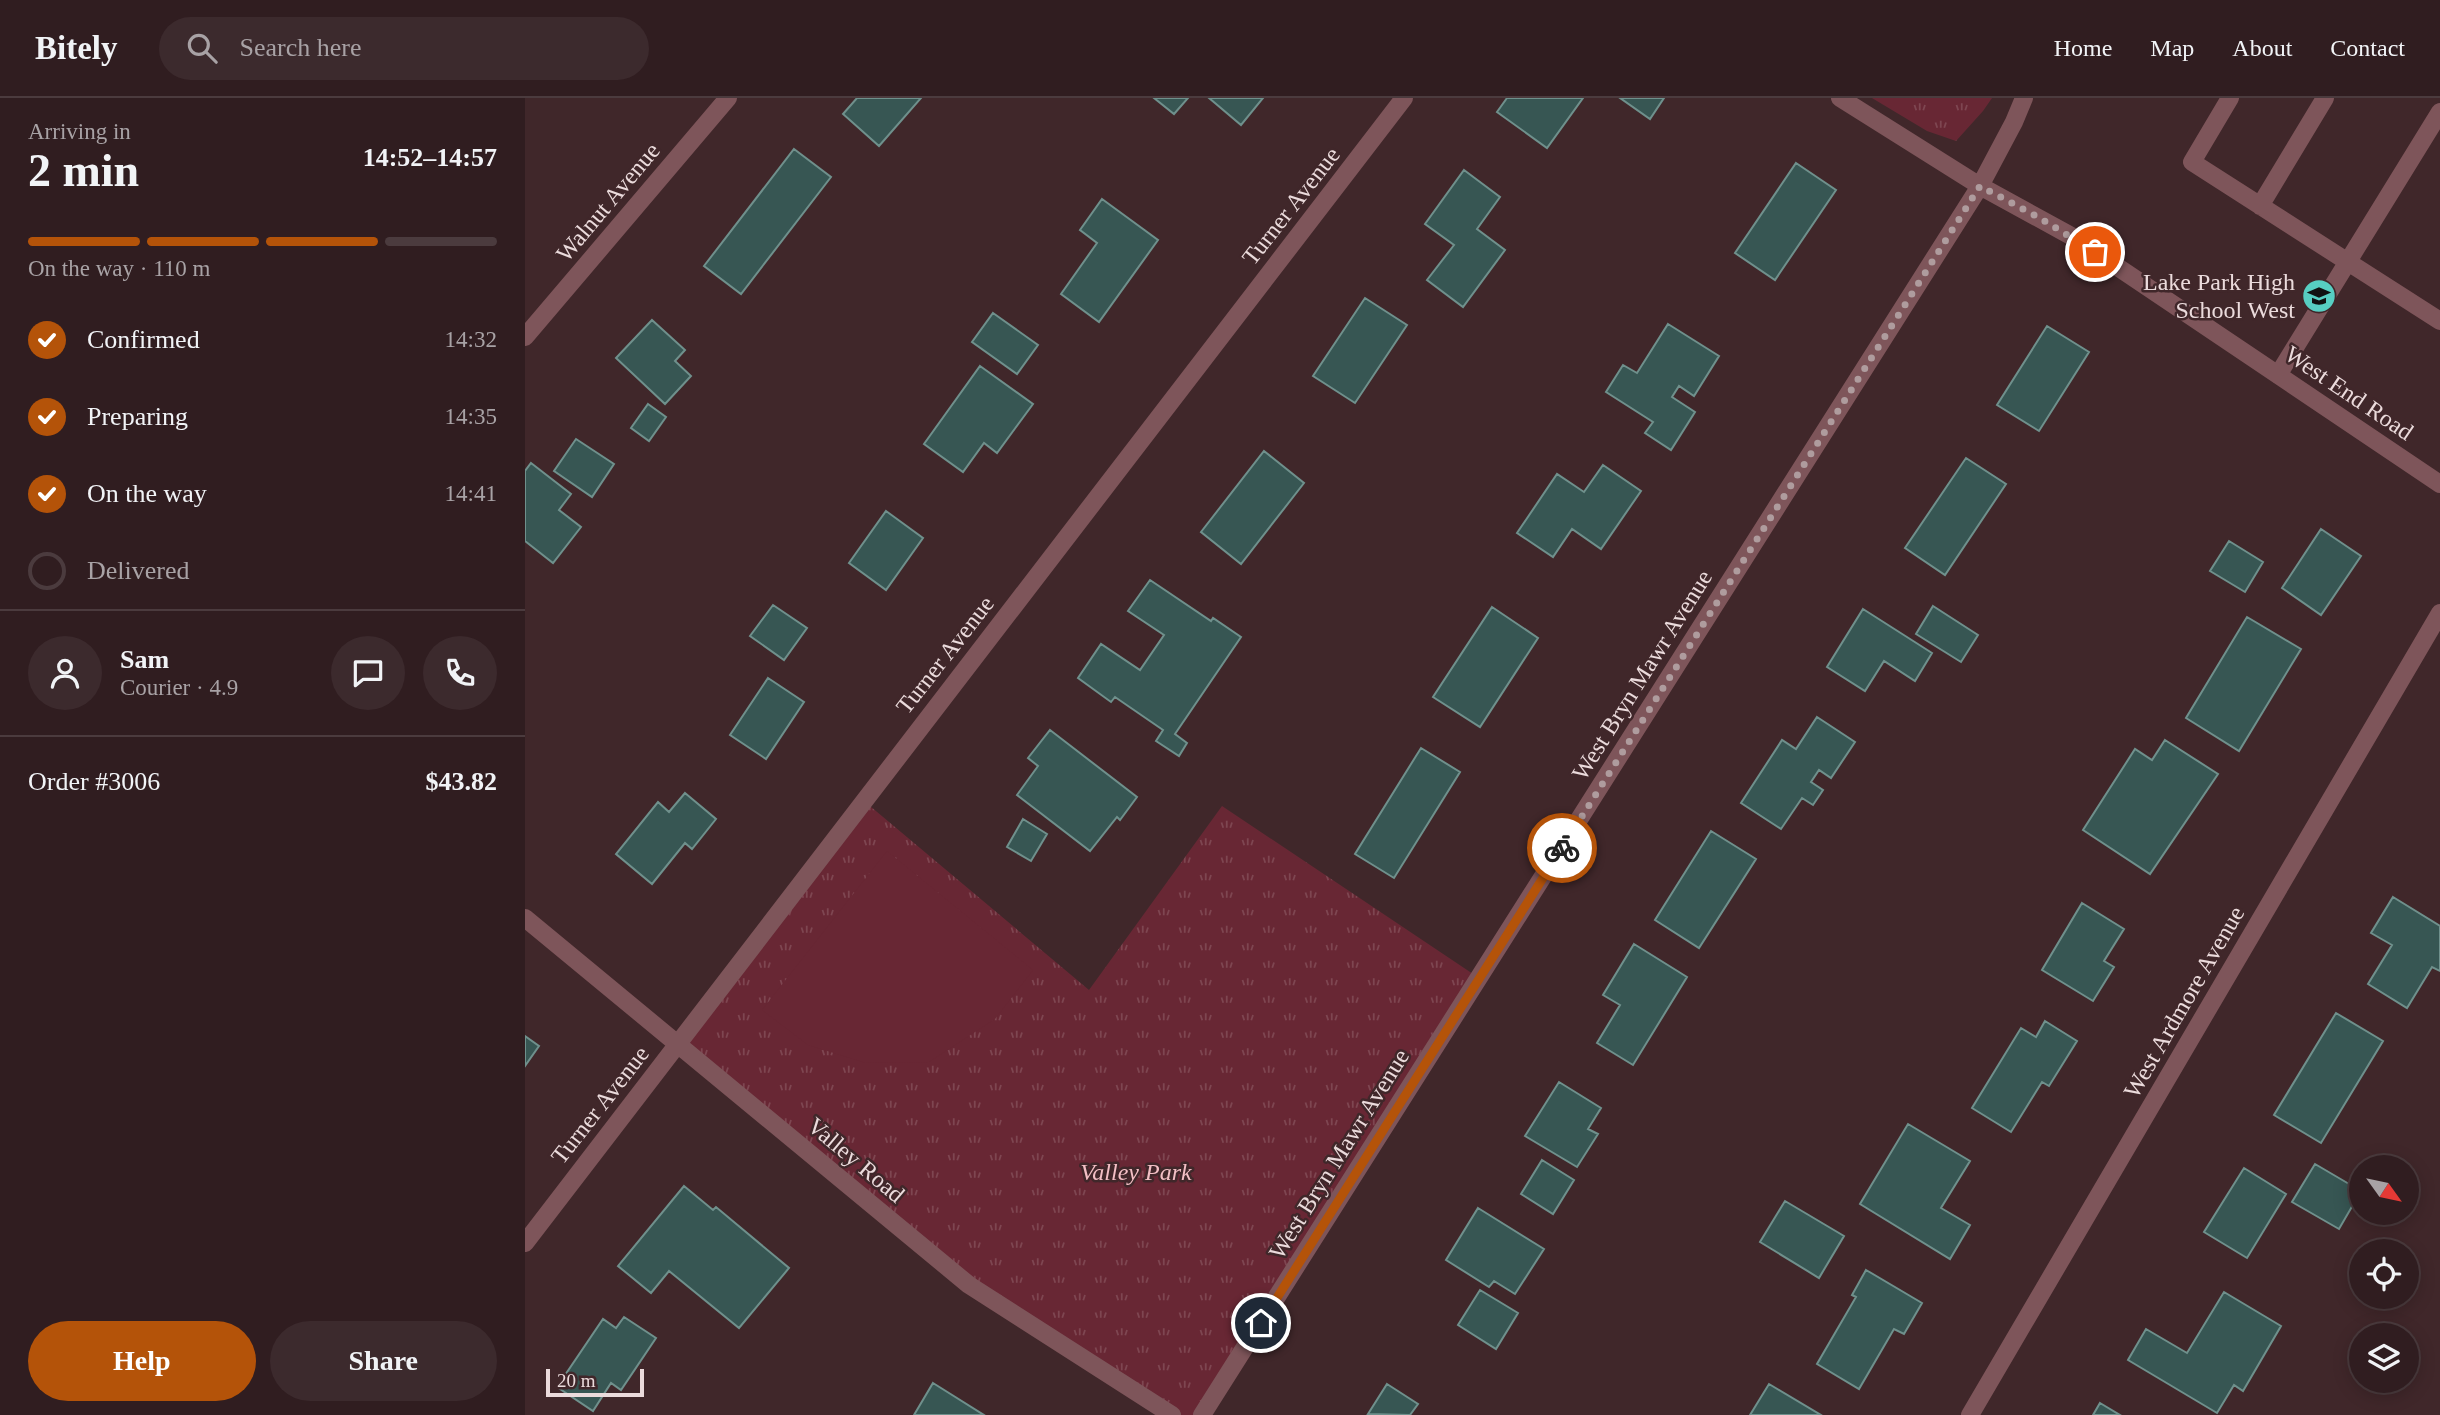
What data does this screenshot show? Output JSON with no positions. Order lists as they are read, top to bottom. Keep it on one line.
{"streets":{"street":["Walnut Avenue","Turner Avenue","West End Road","West Bryn Mawr Avenue","West Ardmore Avenue","Valley Road"]},"crossings":[["Turner Avenue","Valley Road"],["West End Road","West Bryn Mawr Avenue"]],"parks":["Valley Park"],"places":{"school or university":["Lake Park High School West"]},"scale_bar":"20 m","north":"bottom right","page":{"header":"Bitely","search":"Search here","nav":["Home","Map","About","Contact"],"heading":["2 min","Arriving in","14:52–14:57"],"panel":["Sam","Courier · 4.9","Order #3006","$43.82"],"bar":"On the way · 110 m","list":[["Confirmed","14:32"],["Preparing","14:35"],["On the way","14:41"],"Delivered"],"buttons":["Help","Share"],"scale":"20 m"}}
